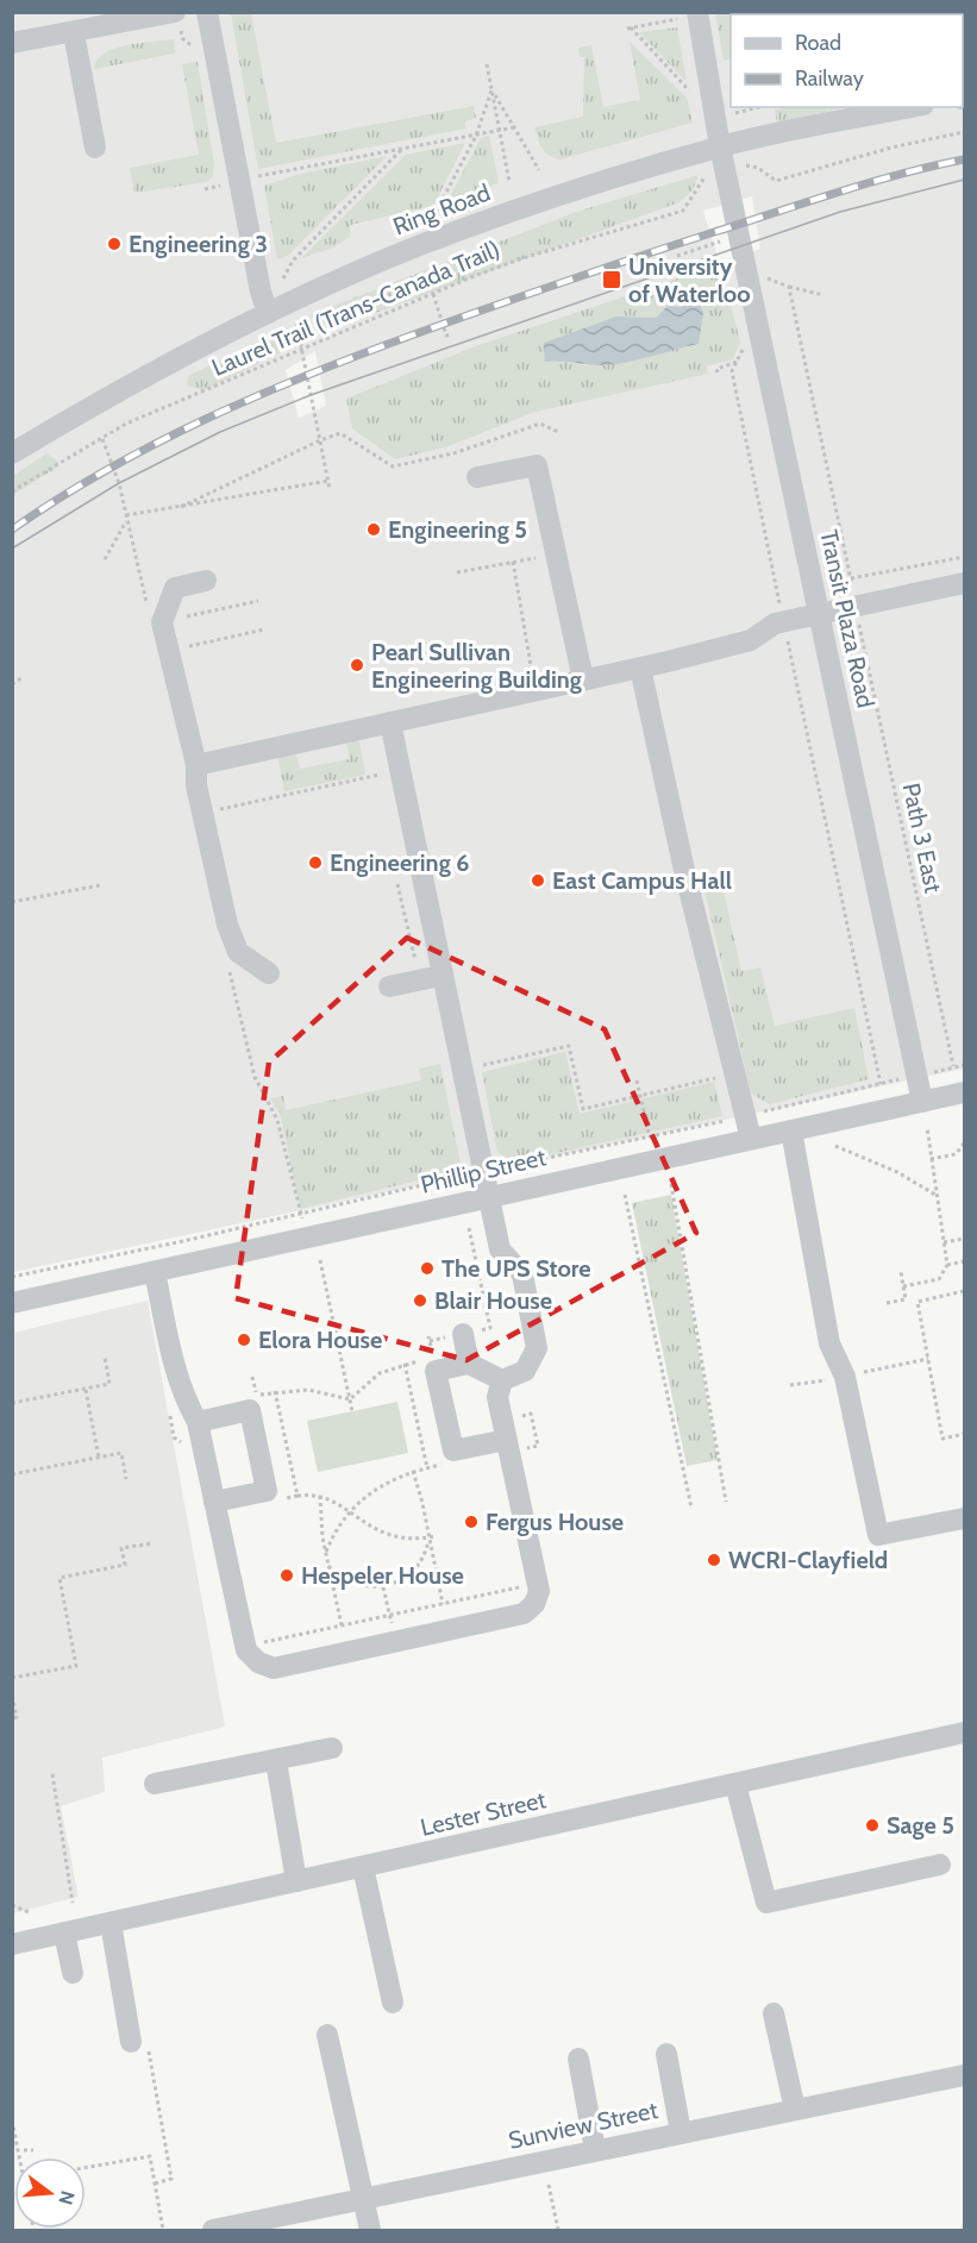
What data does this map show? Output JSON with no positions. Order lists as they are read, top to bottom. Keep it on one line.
{"streets":{"street":["Ring Road","Transit Plaza Road","Phillip Street","Lester Street","Sunview Street"],"path":["Laurel Trail (Trans-Canada Trail)","Path 3 East"]},"crossings":[["Ring Road","Transit Plaza Road"],["Transit Plaza Road","Phillip Street"]],"places":{"other":["Engineering 3","Engineering 5","Pearl Sullivan Engineering Building","Engineering 6","East Campus Hall","The UPS Store","Blair House","Elora House","Fergus House","WCRI-Clayfield","Hespeler House","Sage 5"],"transit":["University of Waterloo"]},"legend":["Road","Railway"],"north":"right"}
